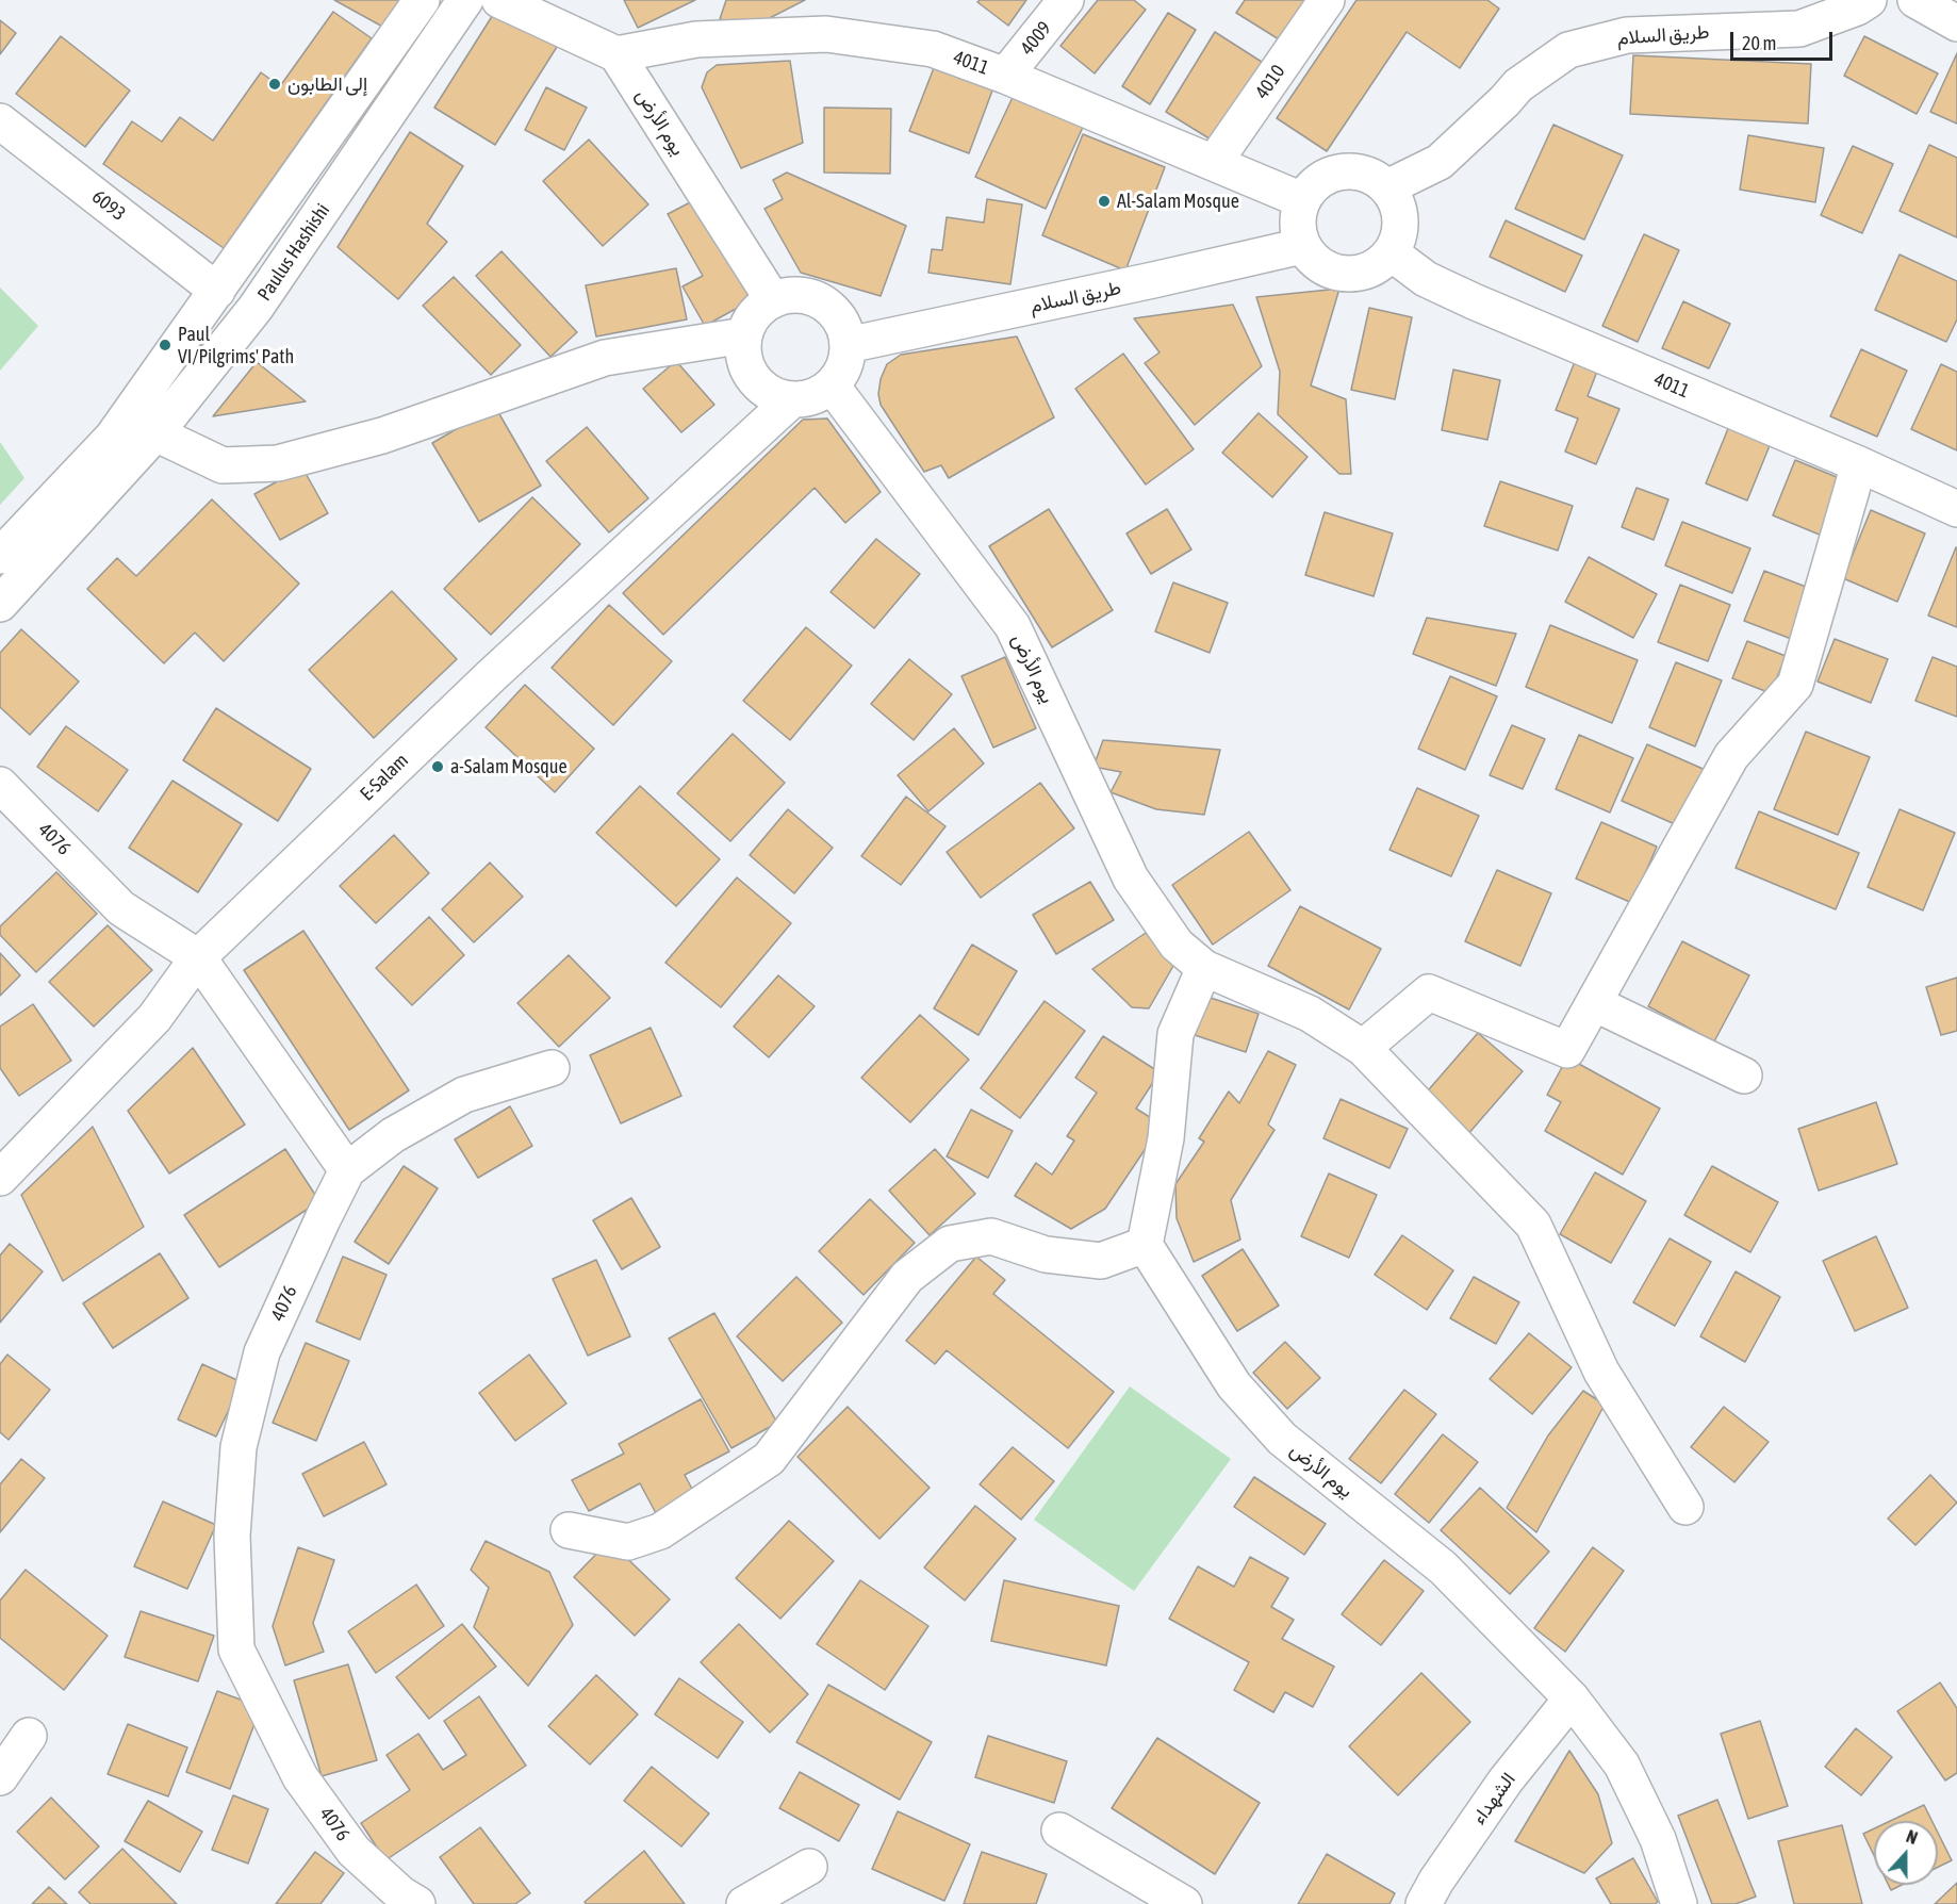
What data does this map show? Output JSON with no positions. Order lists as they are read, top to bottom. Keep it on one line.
{"streets":{"street":["طريق السلام","4009","4011","4010","يوم الأرض","6093","Paulus Hashishi","E-Salam","4076","الشهداء"]},"crossings":[["طريق السلام","4011"],["طريق السلام","يوم الأرض"],["طريق السلام","E-Salam"],["4009","4011"],["4011","4010"],["4011","يوم الأرض"],["يوم الأرض","E-Salam"],["يوم الأرض","الشهداء"],["6093","Paulus Hashishi"],["E-Salam","4076"]],"places":["إلى الطابون","Al-Salam Mosque","Paul VI/Pilgrims' Path","a-Salam Mosque"],"scale_bar":"20 m","north":"top"}
